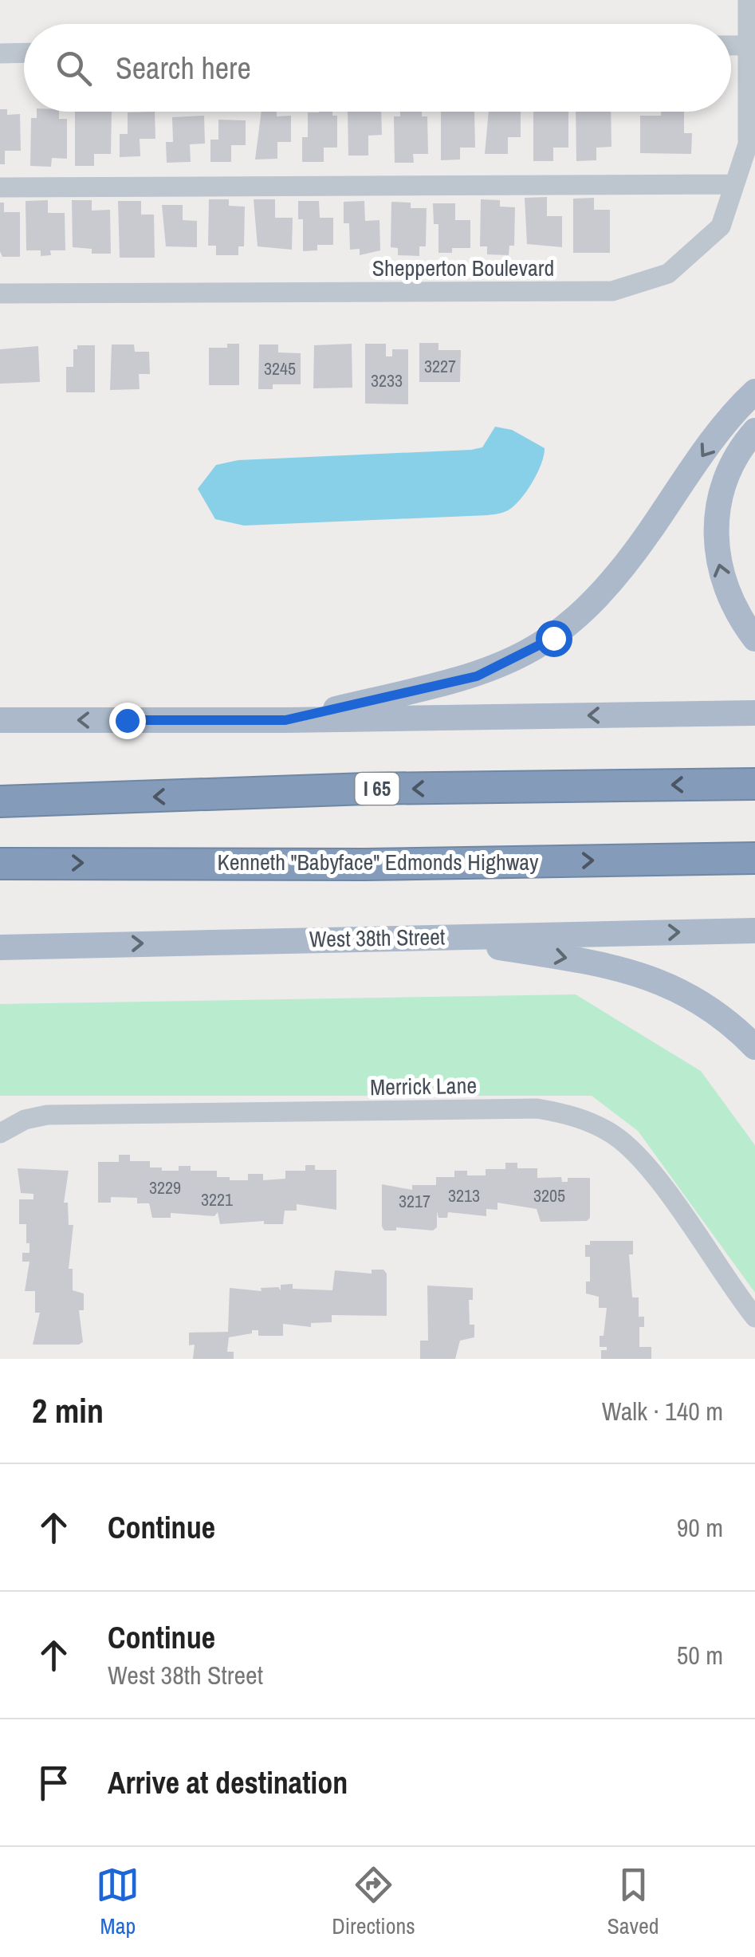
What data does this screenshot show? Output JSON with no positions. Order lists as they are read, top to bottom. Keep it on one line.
{"streets":{"highway":["I 65","Kenneth \"Babyface\" Edmonds Highway"],"main road":["West 38th Street"],"street":["Shepperton Boulevard","Merrick Lane"]},"house_numbers":["3227","3245","3233","3229","3213","3205","3221","3217"],"page":{"search":"Search here","heading":["2 min","Walk · 140 m"],"list":[["Continue","90 m"],["Continue","West 38th Street","50 m"],"Arrive at destination"],"nav":["Map","Directions","Saved"]}}
